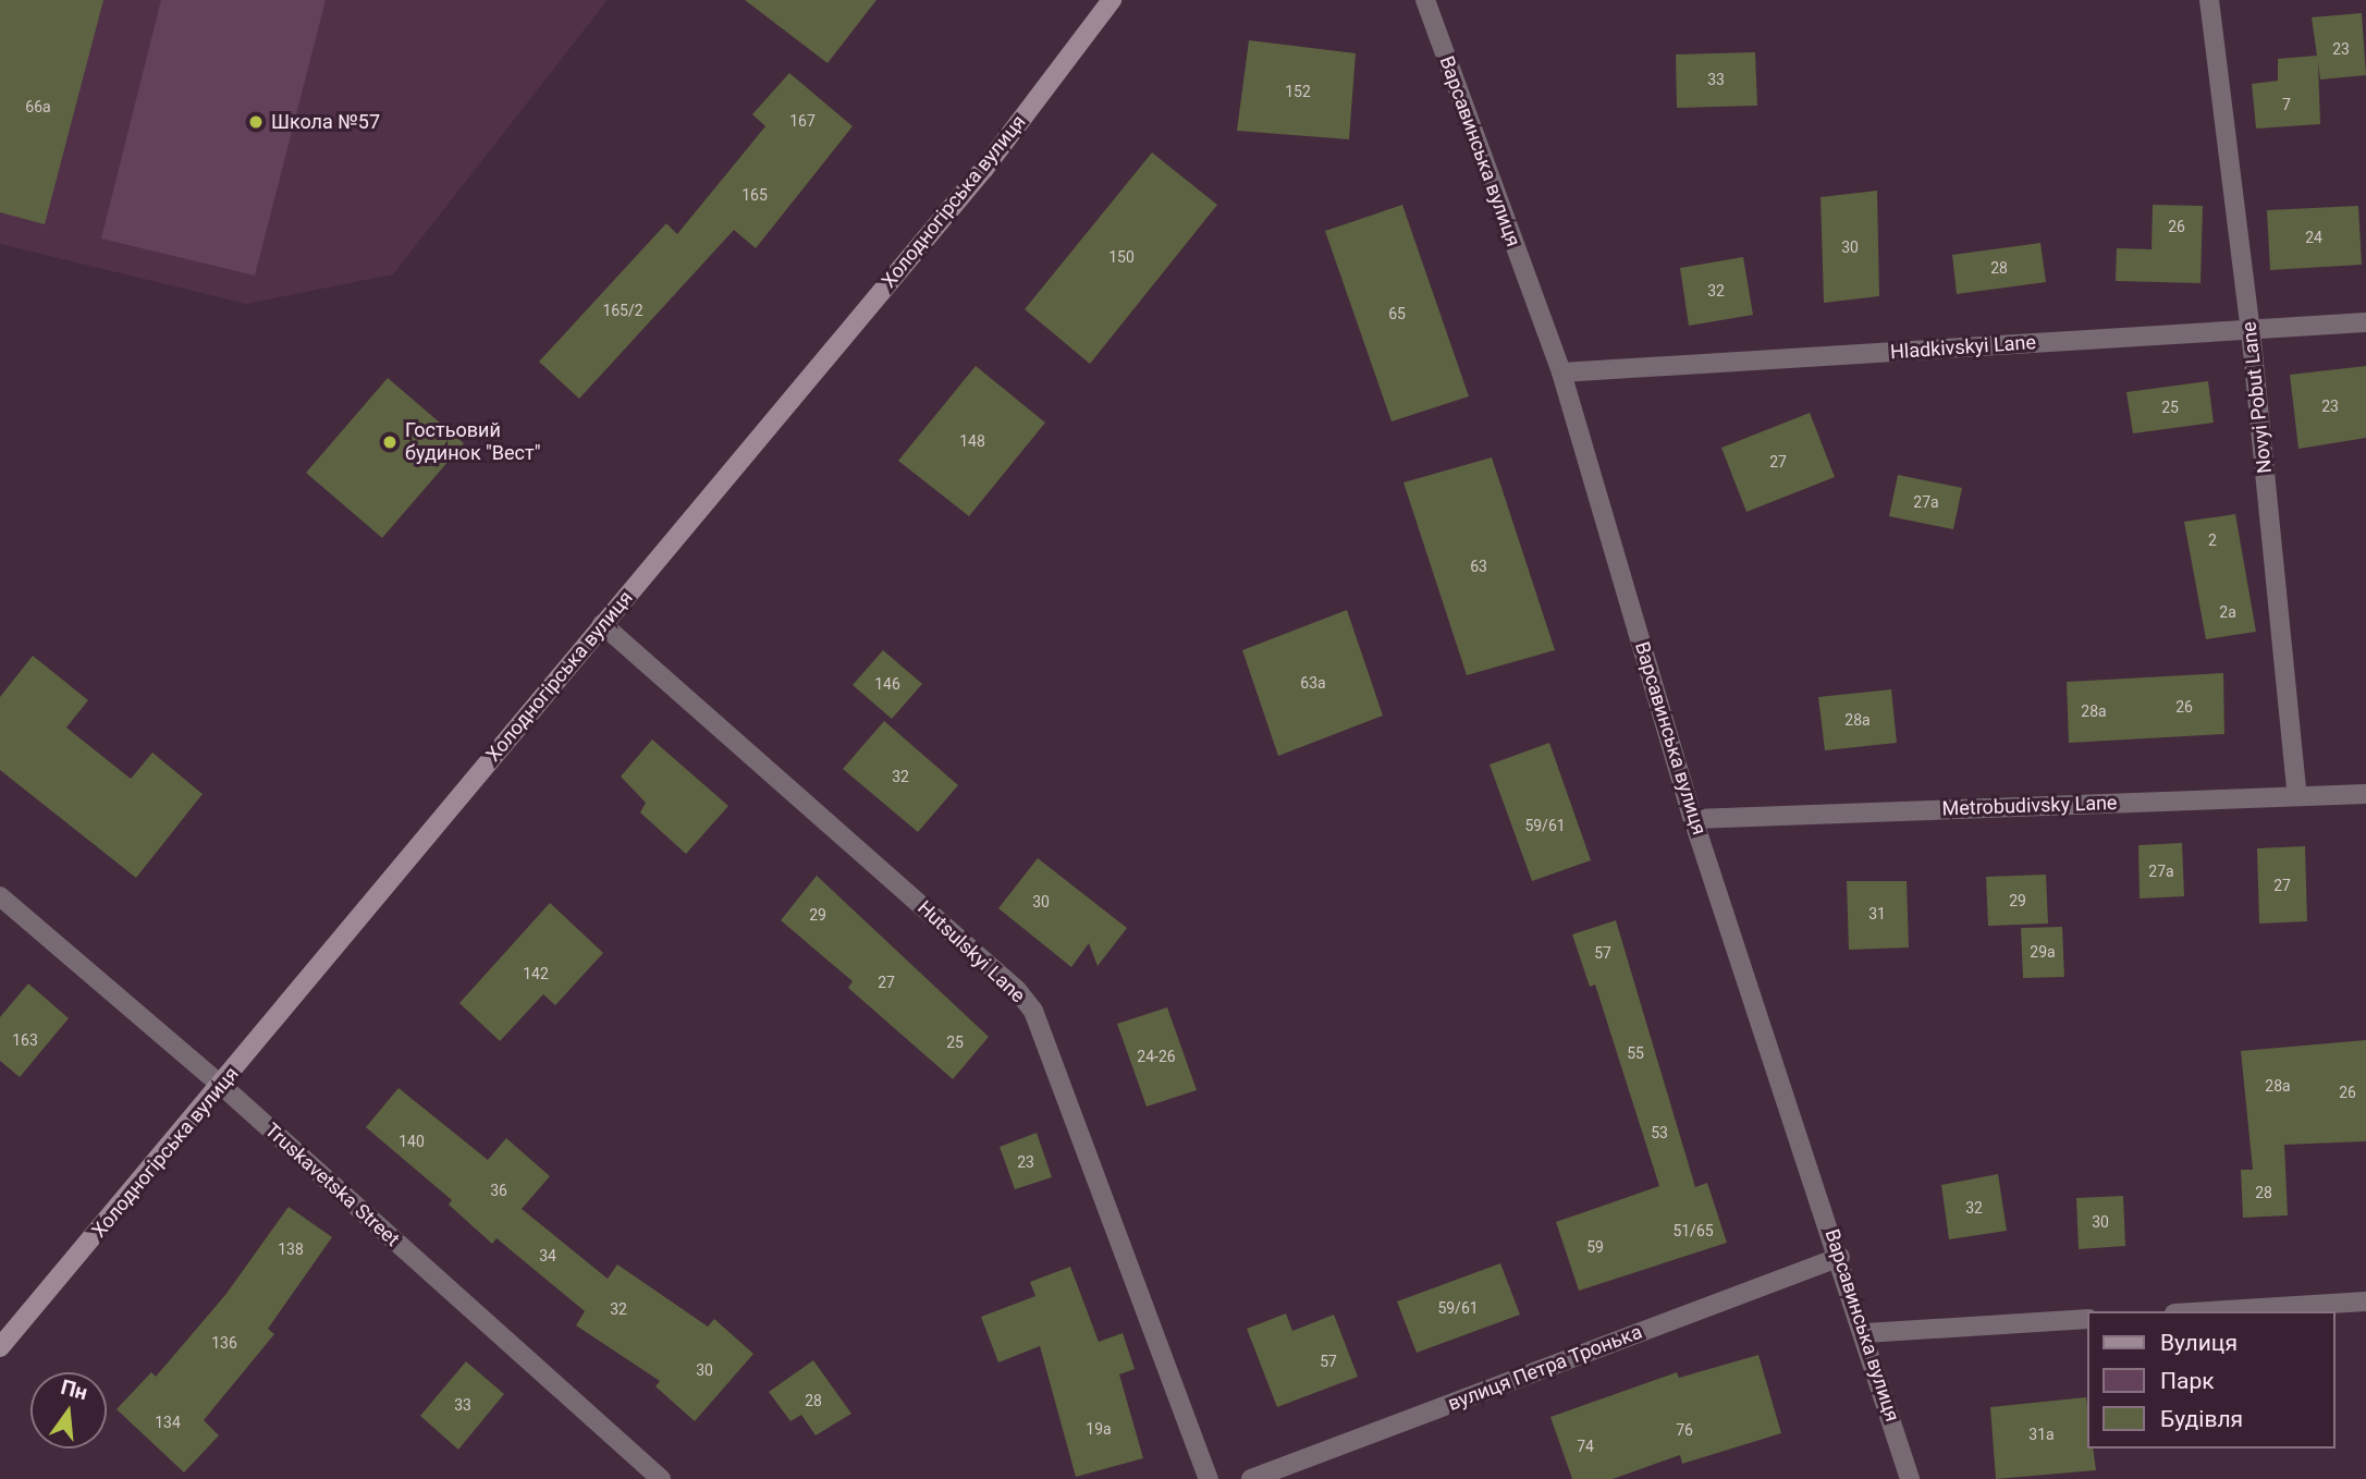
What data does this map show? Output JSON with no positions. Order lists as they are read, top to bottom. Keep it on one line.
{"streets":{"main road":["Холодногірська вулиця"],"street":["Варсавинська вулиця","Hladkivskyi Lane","Novyi Pobut Lane","Metrobudivsky Lane","Hutsulskyi Lane","Truskavetska Street","вулиця Петра Тронька"]},"crossings":[["Варсавинська вулиця","Hladkivskyi Lane"],["Варсавинська вулиця","Metrobudivsky Lane"],["Варсавинська вулиця","вулиця Петра Тронька"],["Холодногірська вулиця","Hutsulskyi Lane"],["Холодногірська вулиця","Truskavetska Street"],["Hladkivskyi Lane","Novyi Pobut Lane"],["Novyi Pobut Lane","Metrobudivsky Lane"]],"places":["Школа №57","Гостьовий будинок \"Вест\""],"house_numbers":["23","33","152","7","66а","167","165","26","24","30","150","28","32","165/2","65","23","25","148","27","27а","2","63","2а","63а","146","26","28а","28а","32","59/61","27а","27","29","30","31","29","29а","57","142","27","163","25","55","24-26","28а","26","53","140","23","36","28","32","30","51/65","59","138","34","59/61","32","136","57","30","28","33","134","19а","76","31а","74"],"legend":["Вулиця","Парк","Будівля"],"north":"top"}
